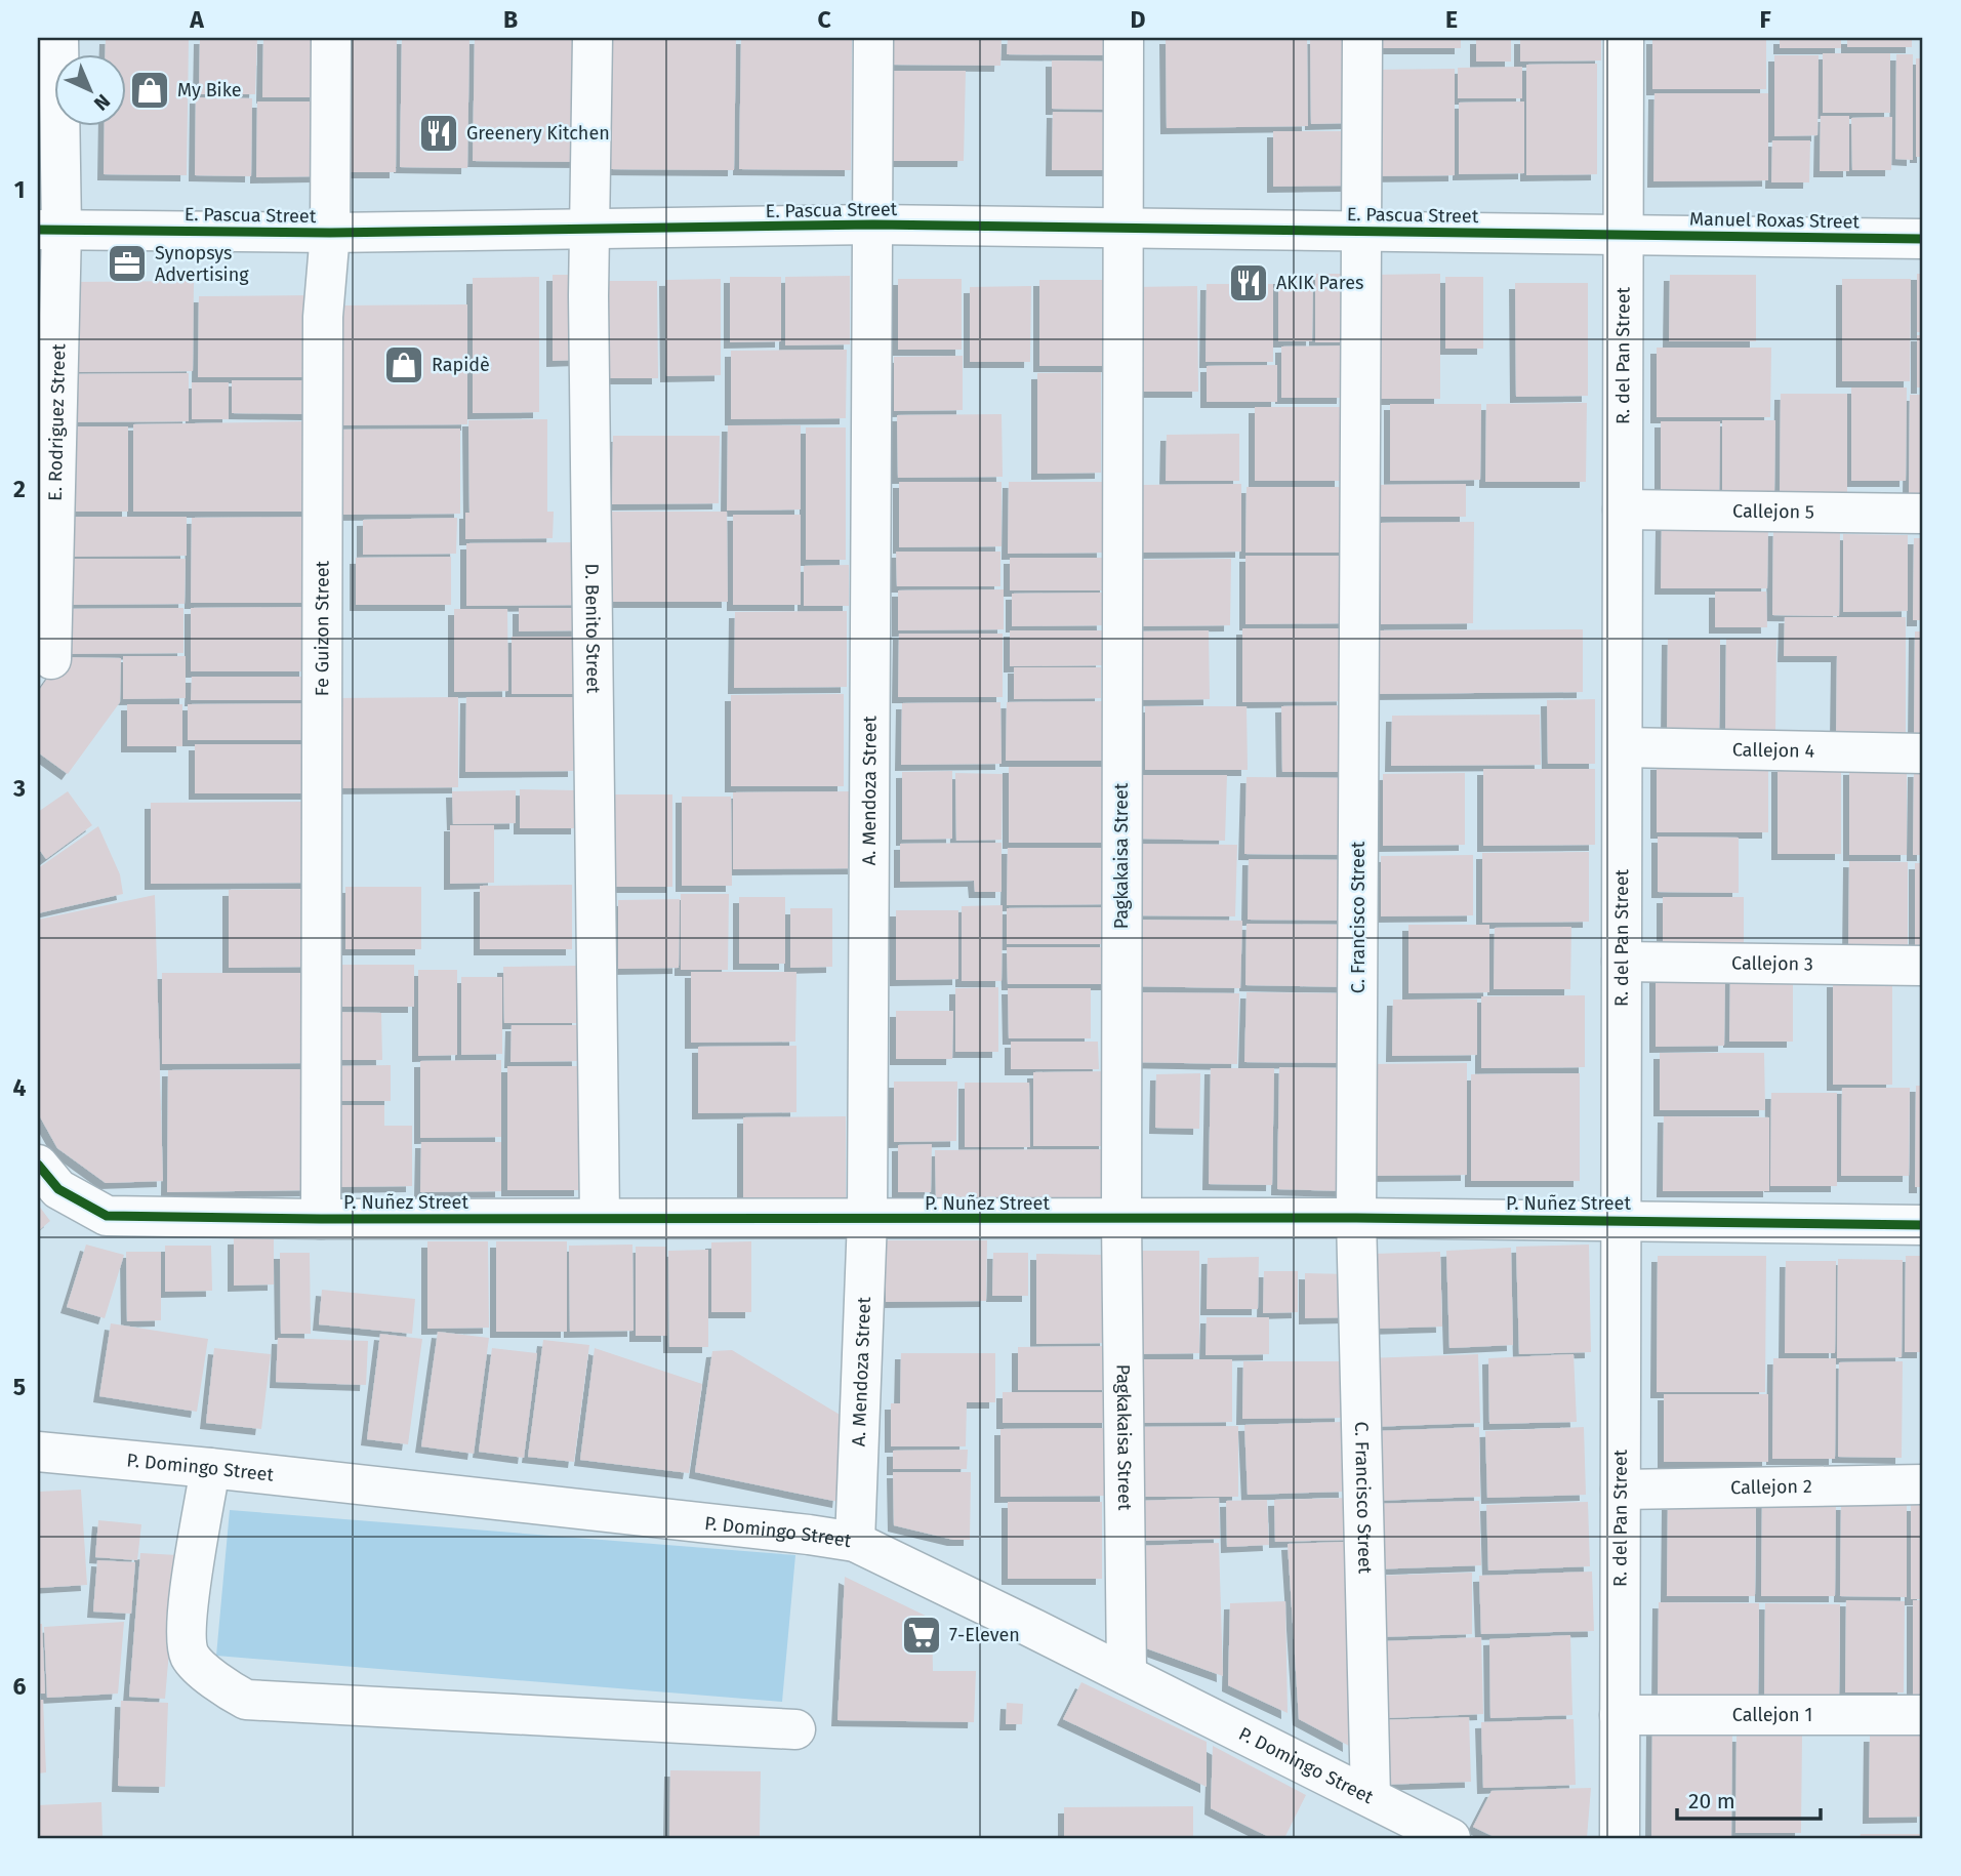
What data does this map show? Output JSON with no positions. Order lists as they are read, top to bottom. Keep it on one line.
{"streets":{"street":["E. Pascua Street","Manuel Roxas Street","R. del Pan Street","E. Rodriguez Street","Callejon 5","D. Benito Street","Fe Guizon Street","Callejon 4","A. Mendoza Street","Pagkakaisa Street","C. Francisco Street","Callejon 3","P. Nuñez Street","P. Domingo Street","Callejon 2","Callejon 1"]},"crossings":[["E. Pascua Street","Manuel Roxas Street"],["E. Pascua Street","R. del Pan Street"],["E. Pascua Street","E. Rodriguez Street"],["E. Pascua Street","D. Benito Street"],["E. Pascua Street","Fe Guizon Street"],["E. Pascua Street","A. Mendoza Street"],["E. Pascua Street","Pagkakaisa Street"],["E. Pascua Street","C. Francisco Street"],["Manuel Roxas Street","R. del Pan Street"],["R. del Pan Street","Callejon 5"],["R. del Pan Street","Callejon 4"],["R. del Pan Street","Callejon 3"],["R. del Pan Street","P. Nuñez Street"],["R. del Pan Street","Callejon 2"],["R. del Pan Street","Callejon 1"],["D. Benito Street","P. Nuñez Street"],["Fe Guizon Street","P. Nuñez Street"],["A. Mendoza Street","P. Nuñez Street"],["A. Mendoza Street","P. Domingo Street"],["Pagkakaisa Street","P. Nuñez Street"],["Pagkakaisa Street","P. Domingo Street"],["C. Francisco Street","P. Nuñez Street"],["C. Francisco Street","P. Domingo Street"]],"places":{"shop":["My Bike","Rapidè"],"restaurant":["Greenery Kitchen","AKIK Pares"],"office":["Synopsys Advertising"],"supermarket":["7-Eleven"]},"scale_bar":"20 m","north":"bottom right","grid":{"columns":["A","B","C","D","E","F"],"rows":["1","2","3","4","5","6"]}}
